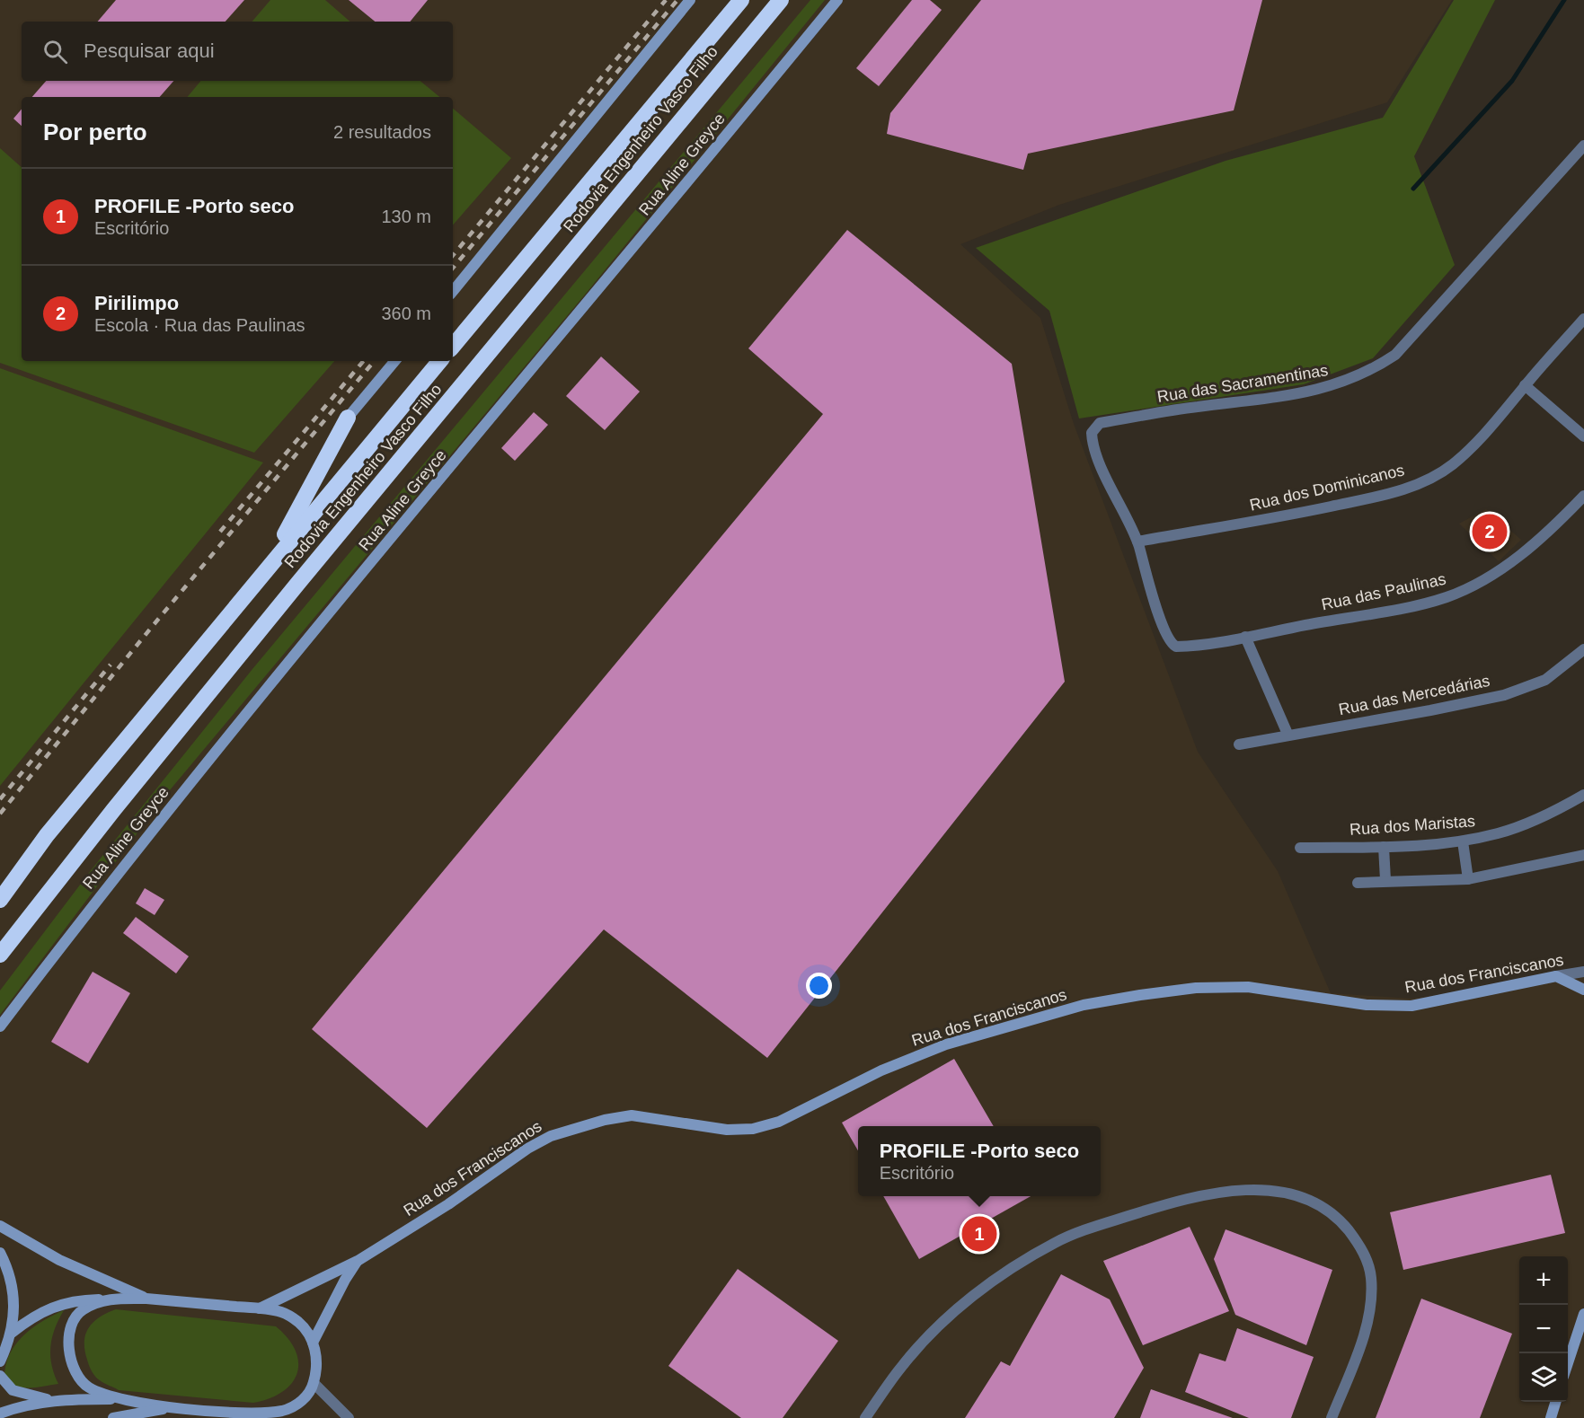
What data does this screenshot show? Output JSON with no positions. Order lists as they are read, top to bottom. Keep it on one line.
{"streets":{"highway":["Rodovia Engenheiro Vasco Filho"],"main road":["Rua Aline Greyce","Rua dos Franciscanos"],"street":["Rua das Sacramentinas","Rua dos Dominicanos","Rua das Paulinas","Rua das Mercedárias","Rua dos Maristas"]},"crossings":[["Rua das Sacramentinas","Rua dos Dominicanos"],["Rua das Sacramentinas","Rua das Paulinas"]],"page":{"search":"Pesquisar aqui","heading":["Por perto","2 resultados"],"list":[{"mark":"1","name":"PROFILE -Porto seco","note":"Escritório","value":"130 m"},{"mark":"2","name":"Pirilimpo","note":"Escola · Rua das Paulinas","value":"360 m"}],"pins":["2","1"],"popup":["PROFILE -Porto seco","Escritório"],"map_buttons":["+","−"]}}
